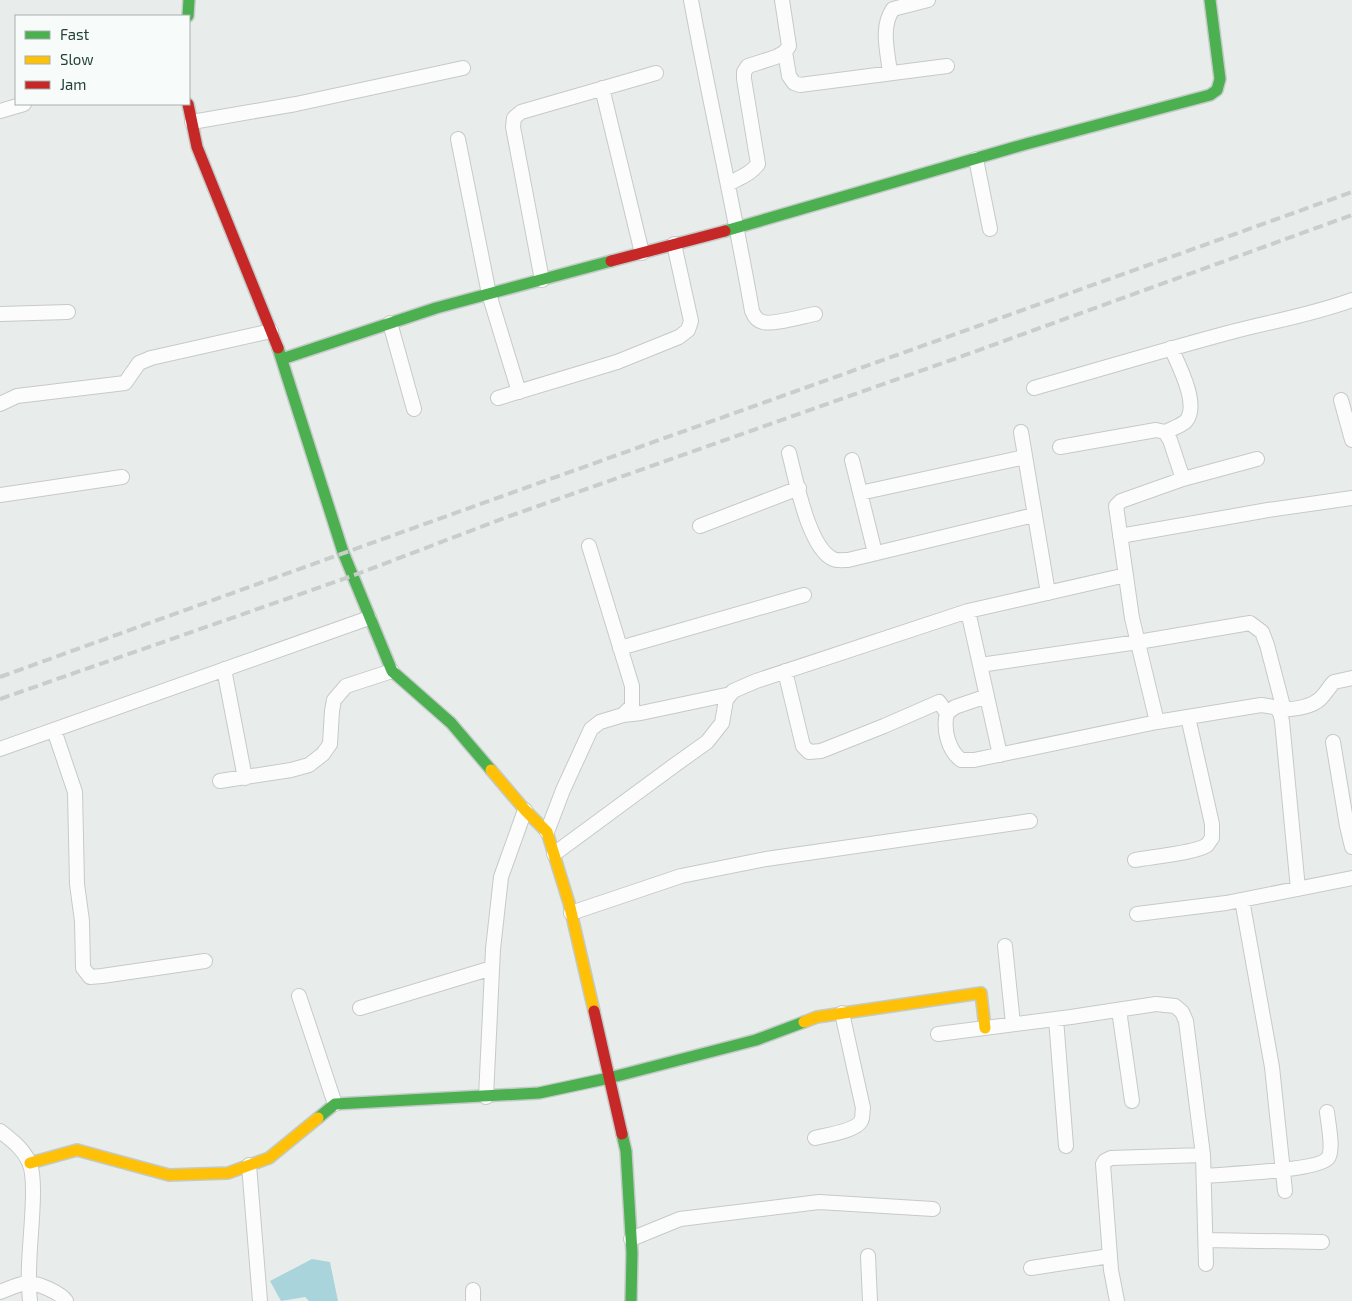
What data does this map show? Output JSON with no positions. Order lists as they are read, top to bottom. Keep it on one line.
{"legend":["Fast","Slow","Jam"]}
